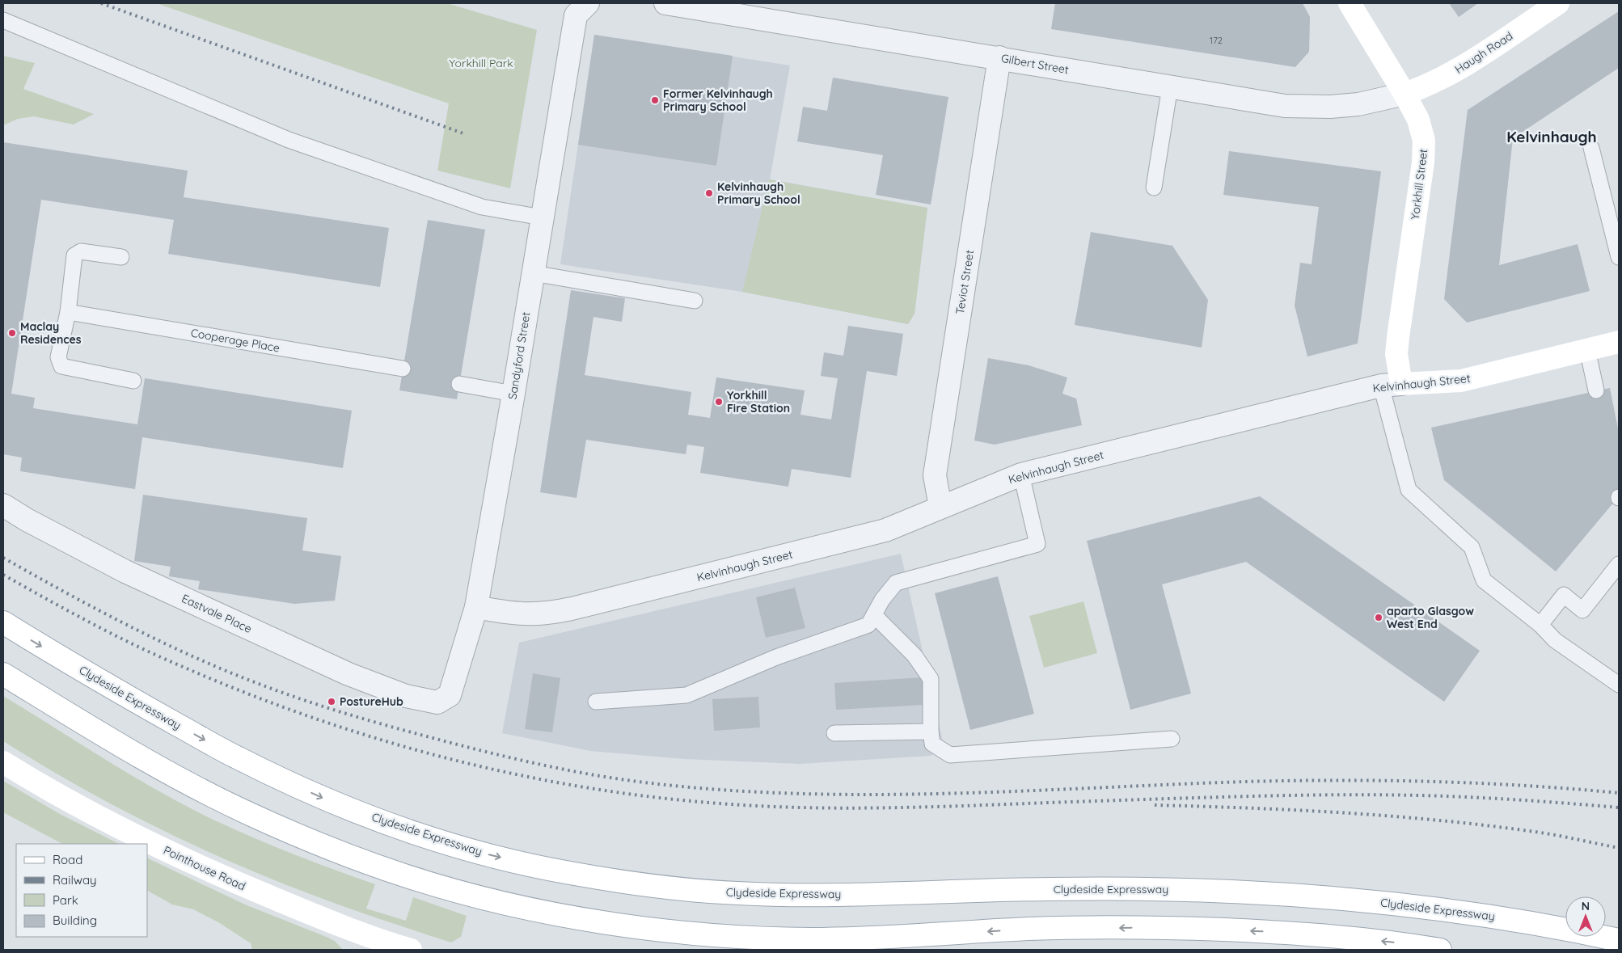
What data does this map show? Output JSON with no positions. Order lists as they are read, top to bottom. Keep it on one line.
{"streets":{"main road":["Haugh Road","Yorkhill Street","Kelvinhaugh Street","Clydeside Expressway","Pointhouse Road"],"street":["Gilbert Street","Teviot Street","Sandyford Street","Eastvale Place"],"lane":["Cooperage Place"]},"crossings":[["Haugh Road","Gilbert Street"],["Haugh Road","Yorkhill Street"],["Gilbert Street","Yorkhill Street"],["Gilbert Street","Teviot Street"],["Yorkhill Street","Kelvinhaugh Street"],["Teviot Street","Kelvinhaugh Street"],["Sandyford Street","Kelvinhaugh Street"],["Sandyford Street","Eastvale Place"]],"districts":["Kelvinhaugh"],"parks":["Yorkhill Park"],"places":["Former Kelvinhaugh Primary School","Kelvinhaugh Primary School","Maclay Residences","Yorkhill Fire Station","aparto Glasgow West End","PostureHub"],"house_numbers":["172"],"legend":["Road","Railway","Park","Building"],"north":"top"}
